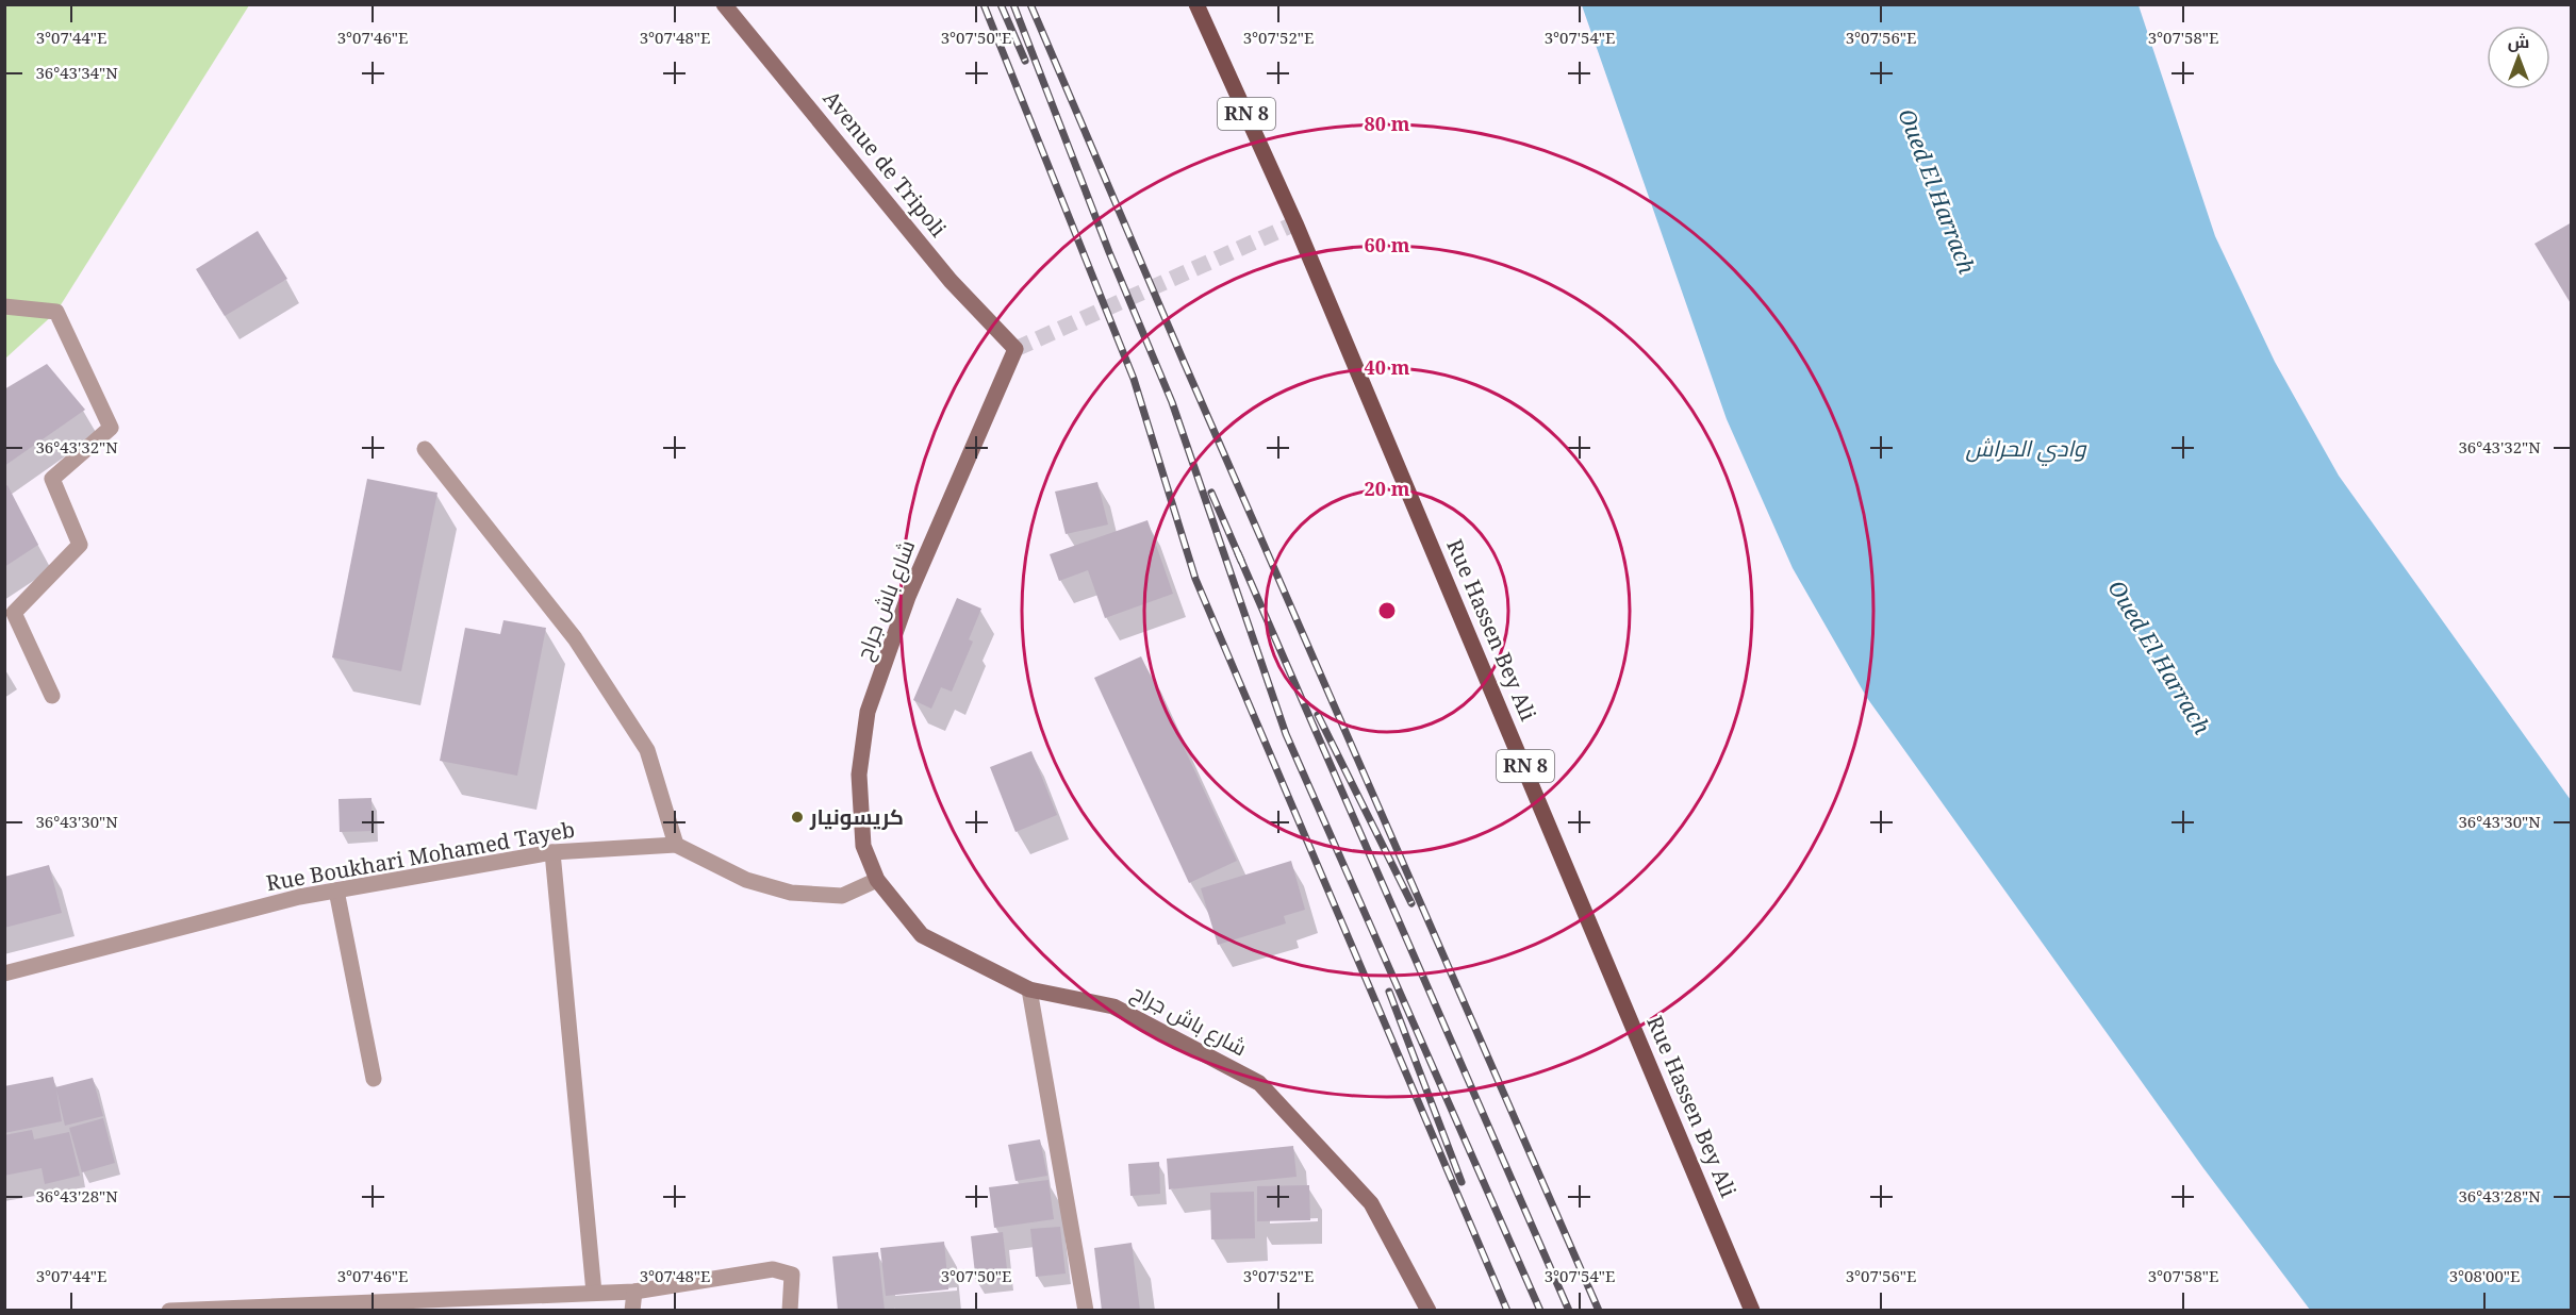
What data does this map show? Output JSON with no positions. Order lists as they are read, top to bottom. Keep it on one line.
{"streets":{"main road":["RN 8","Avenue de Tripoli","شارع باش جراح","Rue Hassen Bey Ali"],"street":["Rue Boukhari Mohamed Tayeb"]},"crossings":[["Avenue de Tripoli","شارع باش جراح"],["شارع باش جراح","Rue Boukhari Mohamed Tayeb"]],"water":["Oued El Harrach","وادي الحراش"],"places":["كريسونيار"],"north":"top","coordinates":["3°07'44\"E","3°07'46\"E","3°07'48\"E","3°07'50\"E","3°07'52\"E","3°07'54\"E","3°07'56\"E","3°07'58\"E","36°43'34\"N","36°43'32\"N","36°43'30\"N","36°43'28\"N","3°08'00\"E"],"rings":["80 m","60 m","40 m","20 m"]}
